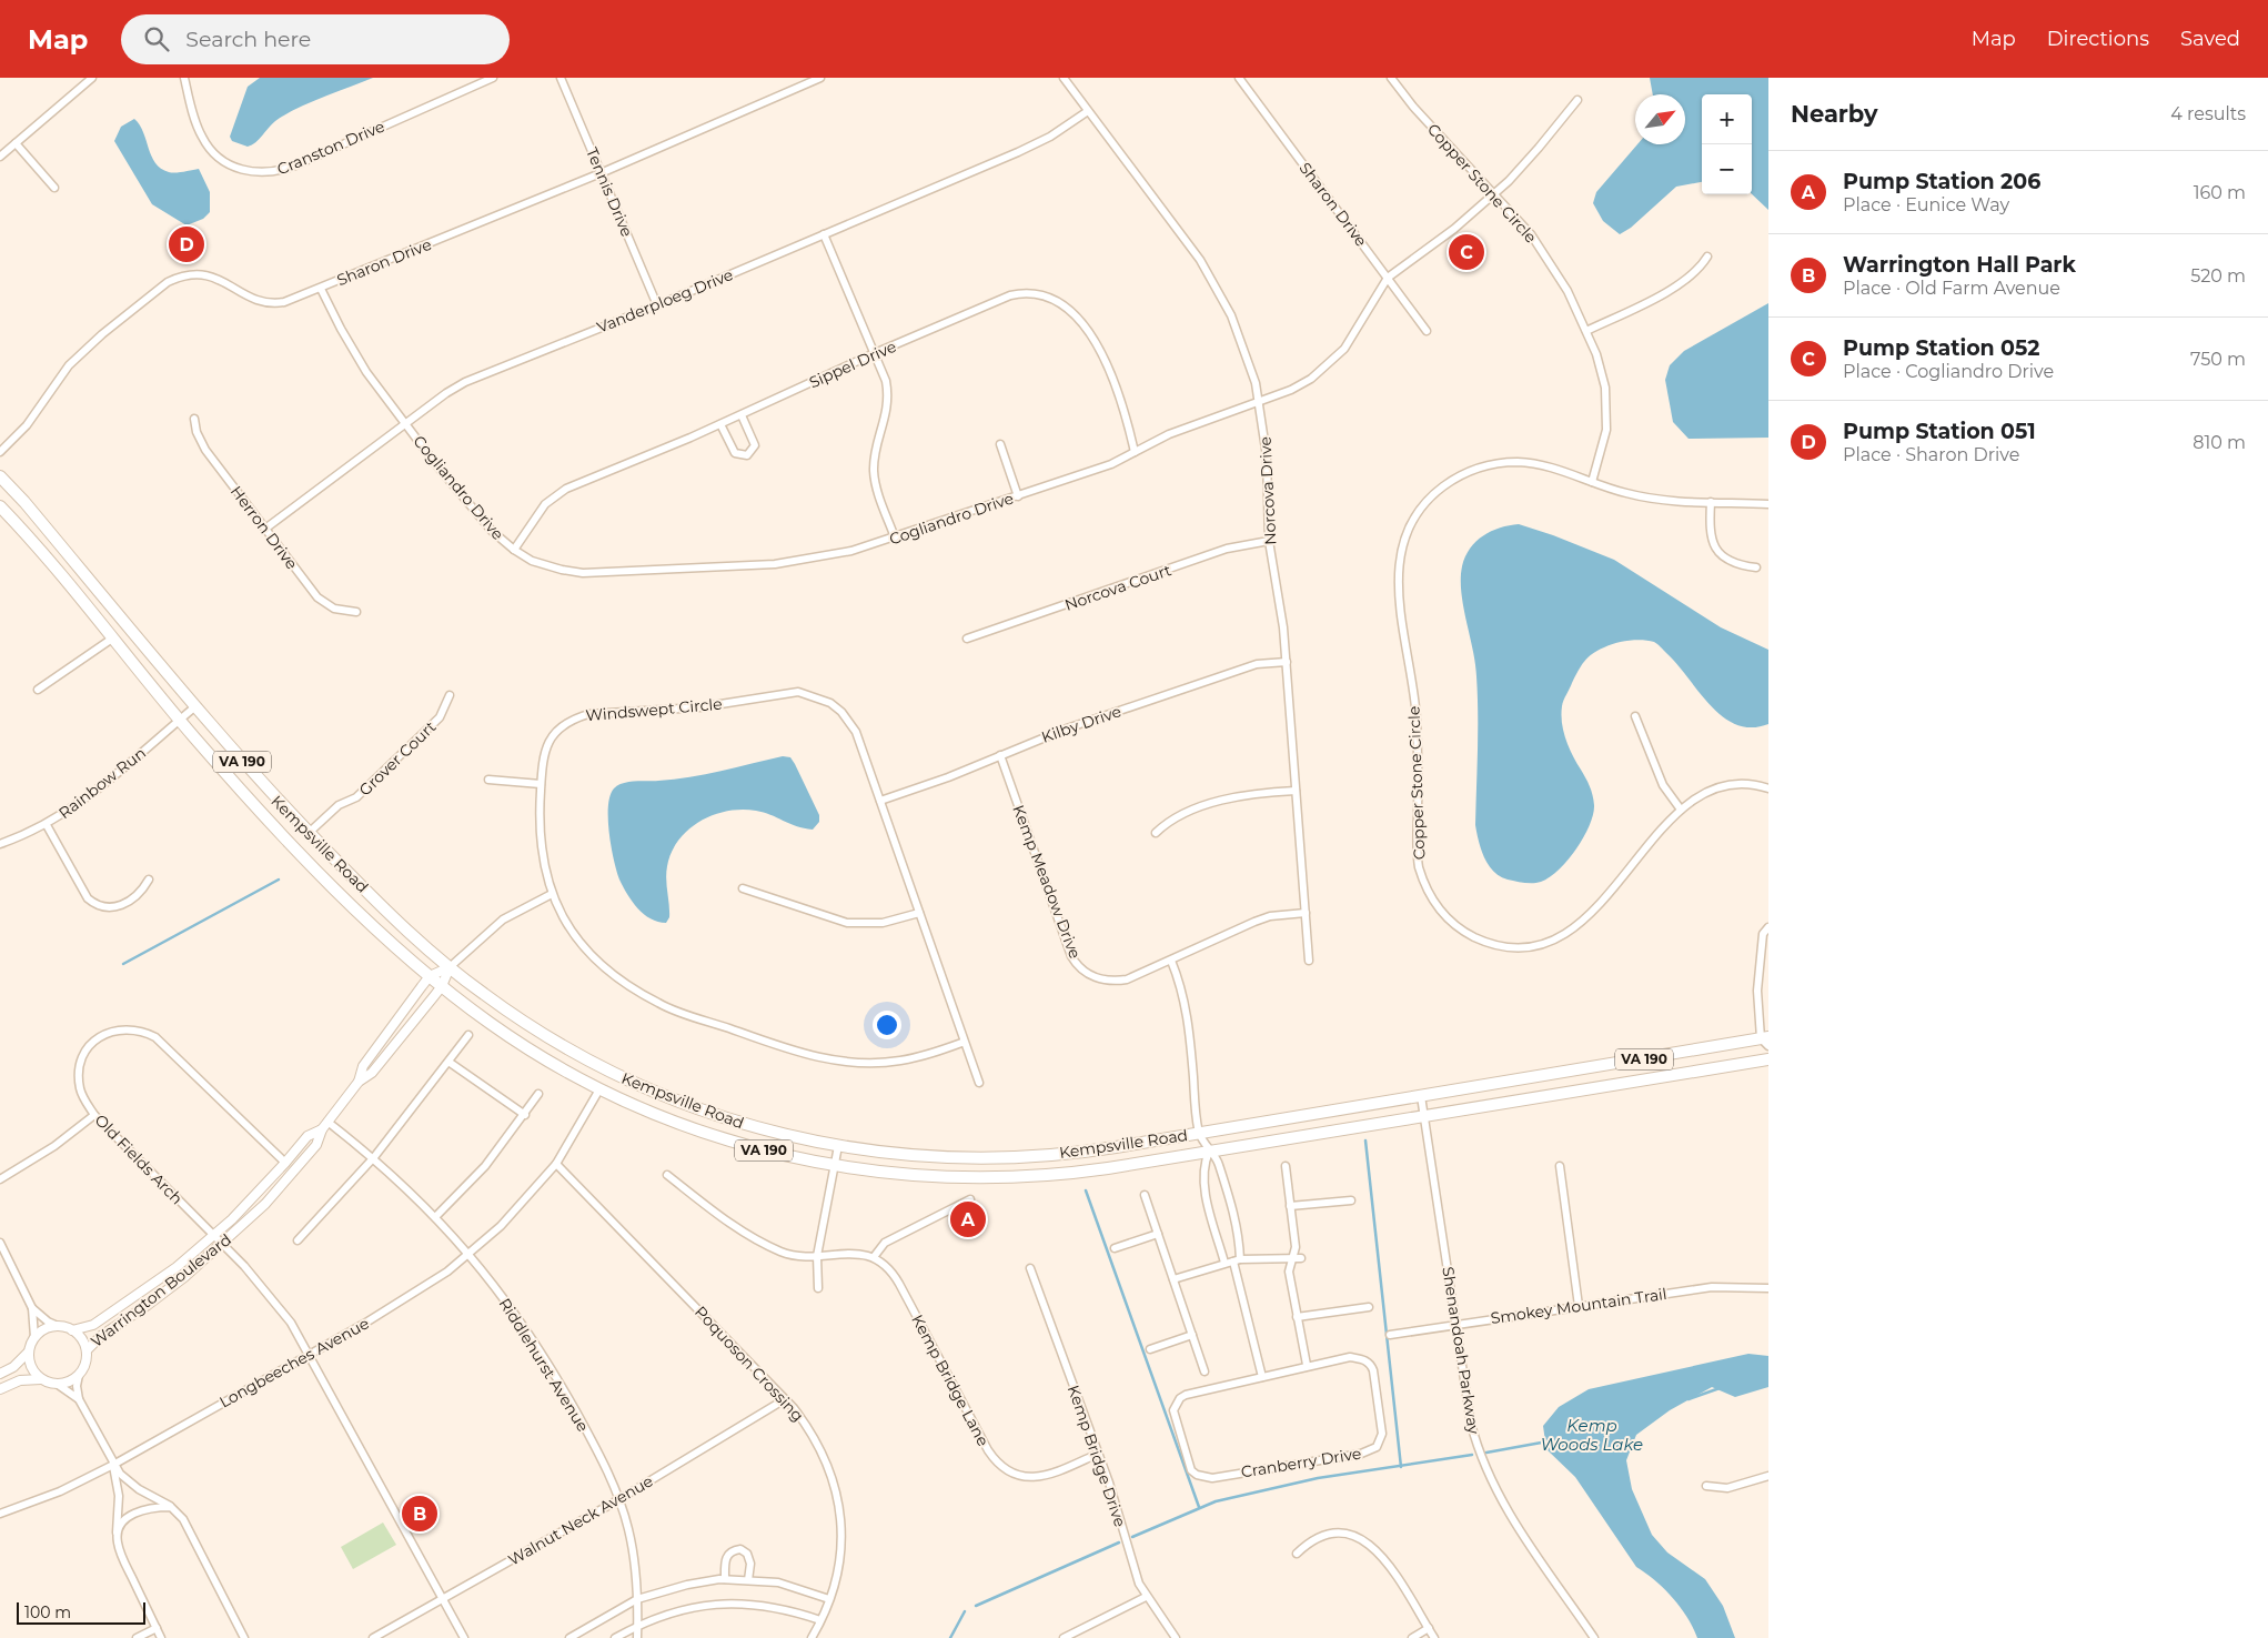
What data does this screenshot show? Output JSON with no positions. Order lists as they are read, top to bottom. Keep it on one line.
{"streets":{"main road":["VA 190","Kempsville Road"],"street":["Cranston Drive","Copper Stone Circle","Tennis Drive","Sharon Drive","Vanderploeg Drive","Sippel Drive","Cogliandro Drive","Norcova Drive","Herron Drive","Norcova Court","Windswept Circle","Kilby Drive","Grover Court","Rainbow Run","Kemp Meadow Drive","Old Fields Arch","Warrington Boulevard","Smokey Mountain Trail","Shenandoah Parkway","Longbeeches Avenue","Poquoson Crossing","Riddlehurst Avenue","Kemp Bridge Lane","Kemp Bridge Drive","Cranberry Drive","Walnut Neck Avenue"]},"crossings":[["Copper Stone Circle","Cogliandro Drive"],["Tennis Drive","Sharon Drive"],["Tennis Drive","Vanderploeg Drive"],["Sharon Drive","Cogliandro Drive"],["Vanderploeg Drive","Cogliandro Drive"],["Vanderploeg Drive","Norcova Drive"],["Vanderploeg Drive","Herron Drive"],["Sippel Drive","Cogliandro Drive"],["Cogliandro Drive","Norcova Drive"],["Norcova Drive","Norcova Court"],["Norcova Drive","Kilby Drive"],["Norcova Drive","Kemp Meadow Drive"],["Windswept Circle","Kilby Drive"],["Kilby Drive","Kemp Meadow Drive"],["Grover Court","Kempsville Road"],["Rainbow Run","Kempsville Road"],["Kempsville Road","Warrington Boulevard"],["Kempsville Road","Shenandoah Parkway"],["Kempsville Road","Longbeeches Avenue"],["Old Fields Arch","Warrington Boulevard"],["Old Fields Arch","Longbeeches Avenue"],["Old Fields Arch","Walnut Neck Avenue"],["Warrington Boulevard","Riddlehurst Avenue"],["Smokey Mountain Trail","Shenandoah Parkway"],["Longbeeches Avenue","Poquoson Crossing"],["Longbeeches Avenue","Riddlehurst Avenue"],["Poquoson Crossing","Walnut Neck Avenue"],["Riddlehurst Avenue","Walnut Neck Avenue"],["Kemp Bridge Lane","Kemp Bridge Drive"]],"water":["Kemp Woods Lake"],"scale_bar":"100 m","north":"top right","page":{"header":"Map","search":"Search here","nav":["Map","Directions","Saved"],"heading":["Nearby","4 results"],"map_buttons":["+","−"],"list":[{"mark":"A","name":"Pump Station 206","note":"Place · Eunice Way","value":"160 m"},{"mark":"B","name":"Warrington Hall Park","note":"Place · Old Farm Avenue","value":"520 m"},{"mark":"C","name":"Pump Station 052","note":"Place · Cogliandro Drive","value":"750 m"},{"mark":"D","name":"Pump Station 051","note":"Place · Sharon Drive","value":"810 m"}],"pins":["D","C","A","B"],"scale":"100 m"}}
